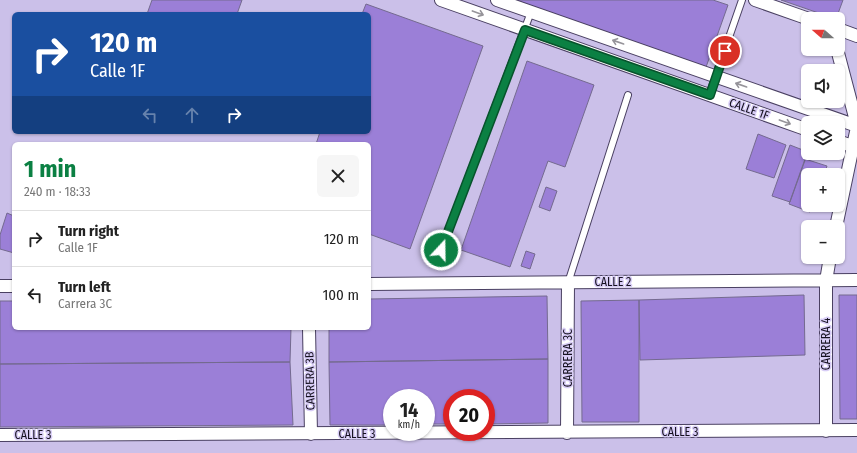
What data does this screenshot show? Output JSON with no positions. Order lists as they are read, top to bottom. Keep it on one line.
{"streets":{"street":["CALLE 1F","CALLE 2","CARRERA 4","CARRERA 3C","CARRERA 3B","CALLE 3"]},"crossings":[["CALLE 2","CARRERA 4"],["CALLE 2","CARRERA 3C"],["CARRERA 4","CALLE 3"],["CARRERA 3C","CALLE 3"],["CARRERA 3B","CALLE 3"]],"north":"left","page":{"map_buttons":["+","−"],"turn":["120 m","Calle 1F"],"heading":["1 min","240 m · 18:33"],"list":[{"name":"Turn right","note":"Calle 1F","value":"120 m"},{"name":"Turn left","note":"Carrera 3C","value":"100 m"}],"speed":"14 km/h","limit":"20"}}
